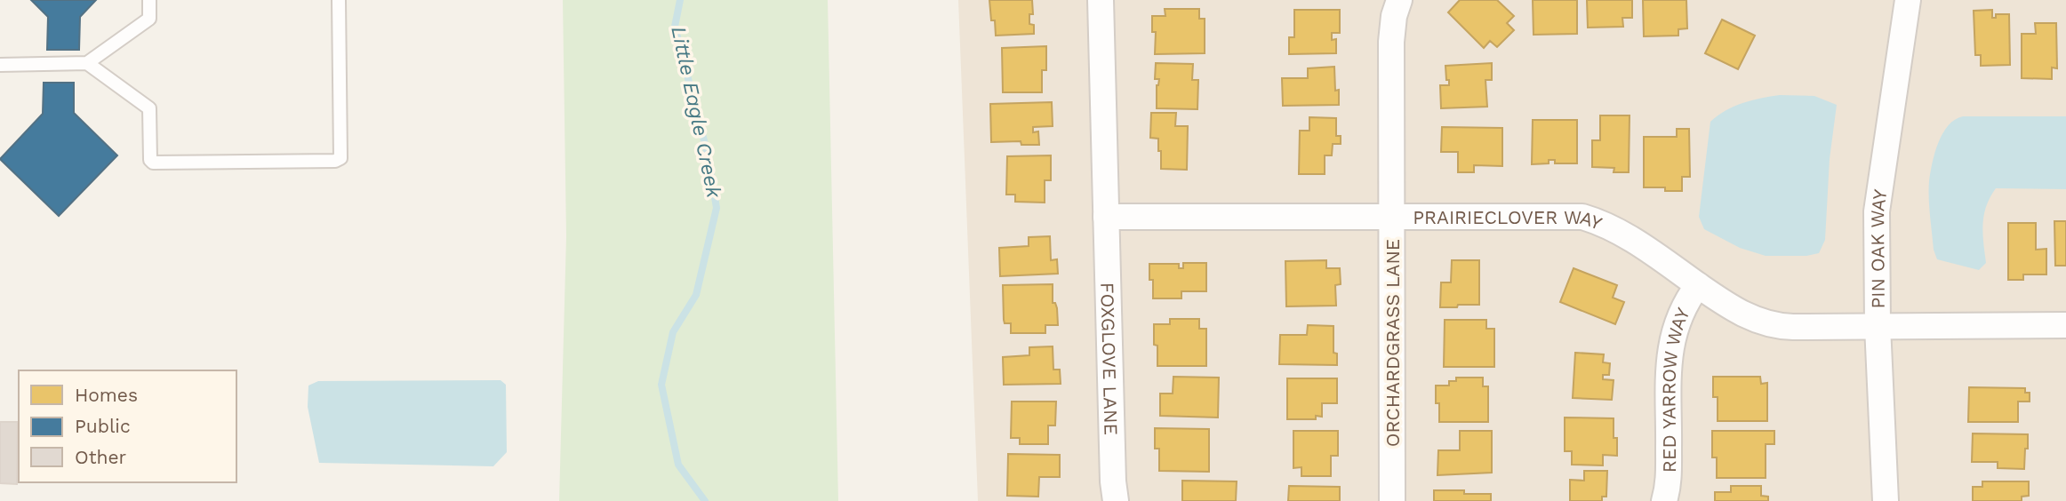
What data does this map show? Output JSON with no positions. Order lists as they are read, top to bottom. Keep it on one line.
{"streets":{"street":["PRAIRIECLOVER WAY","PIN OAK WAY","ORCHARDGRASS LANE","FOXGLOVE LANE","RED YARROW WAY"]},"crossings":[["PRAIRIECLOVER WAY","PIN OAK WAY"],["PRAIRIECLOVER WAY","ORCHARDGRASS LANE"],["PRAIRIECLOVER WAY","FOXGLOVE LANE"],["PRAIRIECLOVER WAY","RED YARROW WAY"]],"water":["Little Eagle Creek"],"legend":["Homes","Public","Other"]}
